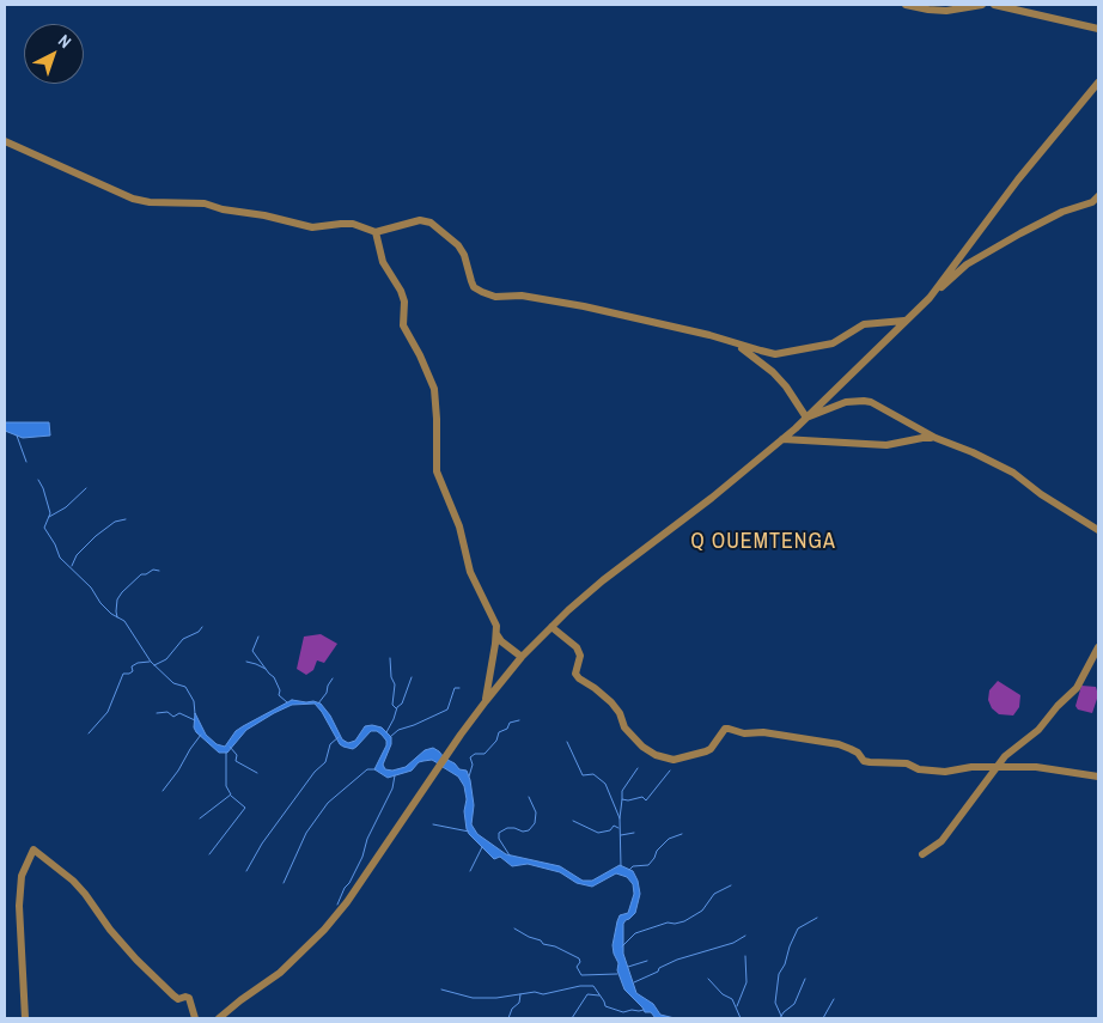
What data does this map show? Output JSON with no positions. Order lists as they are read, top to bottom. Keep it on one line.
{"districts":["Q OUEMTENGA"],"north":"top right"}
